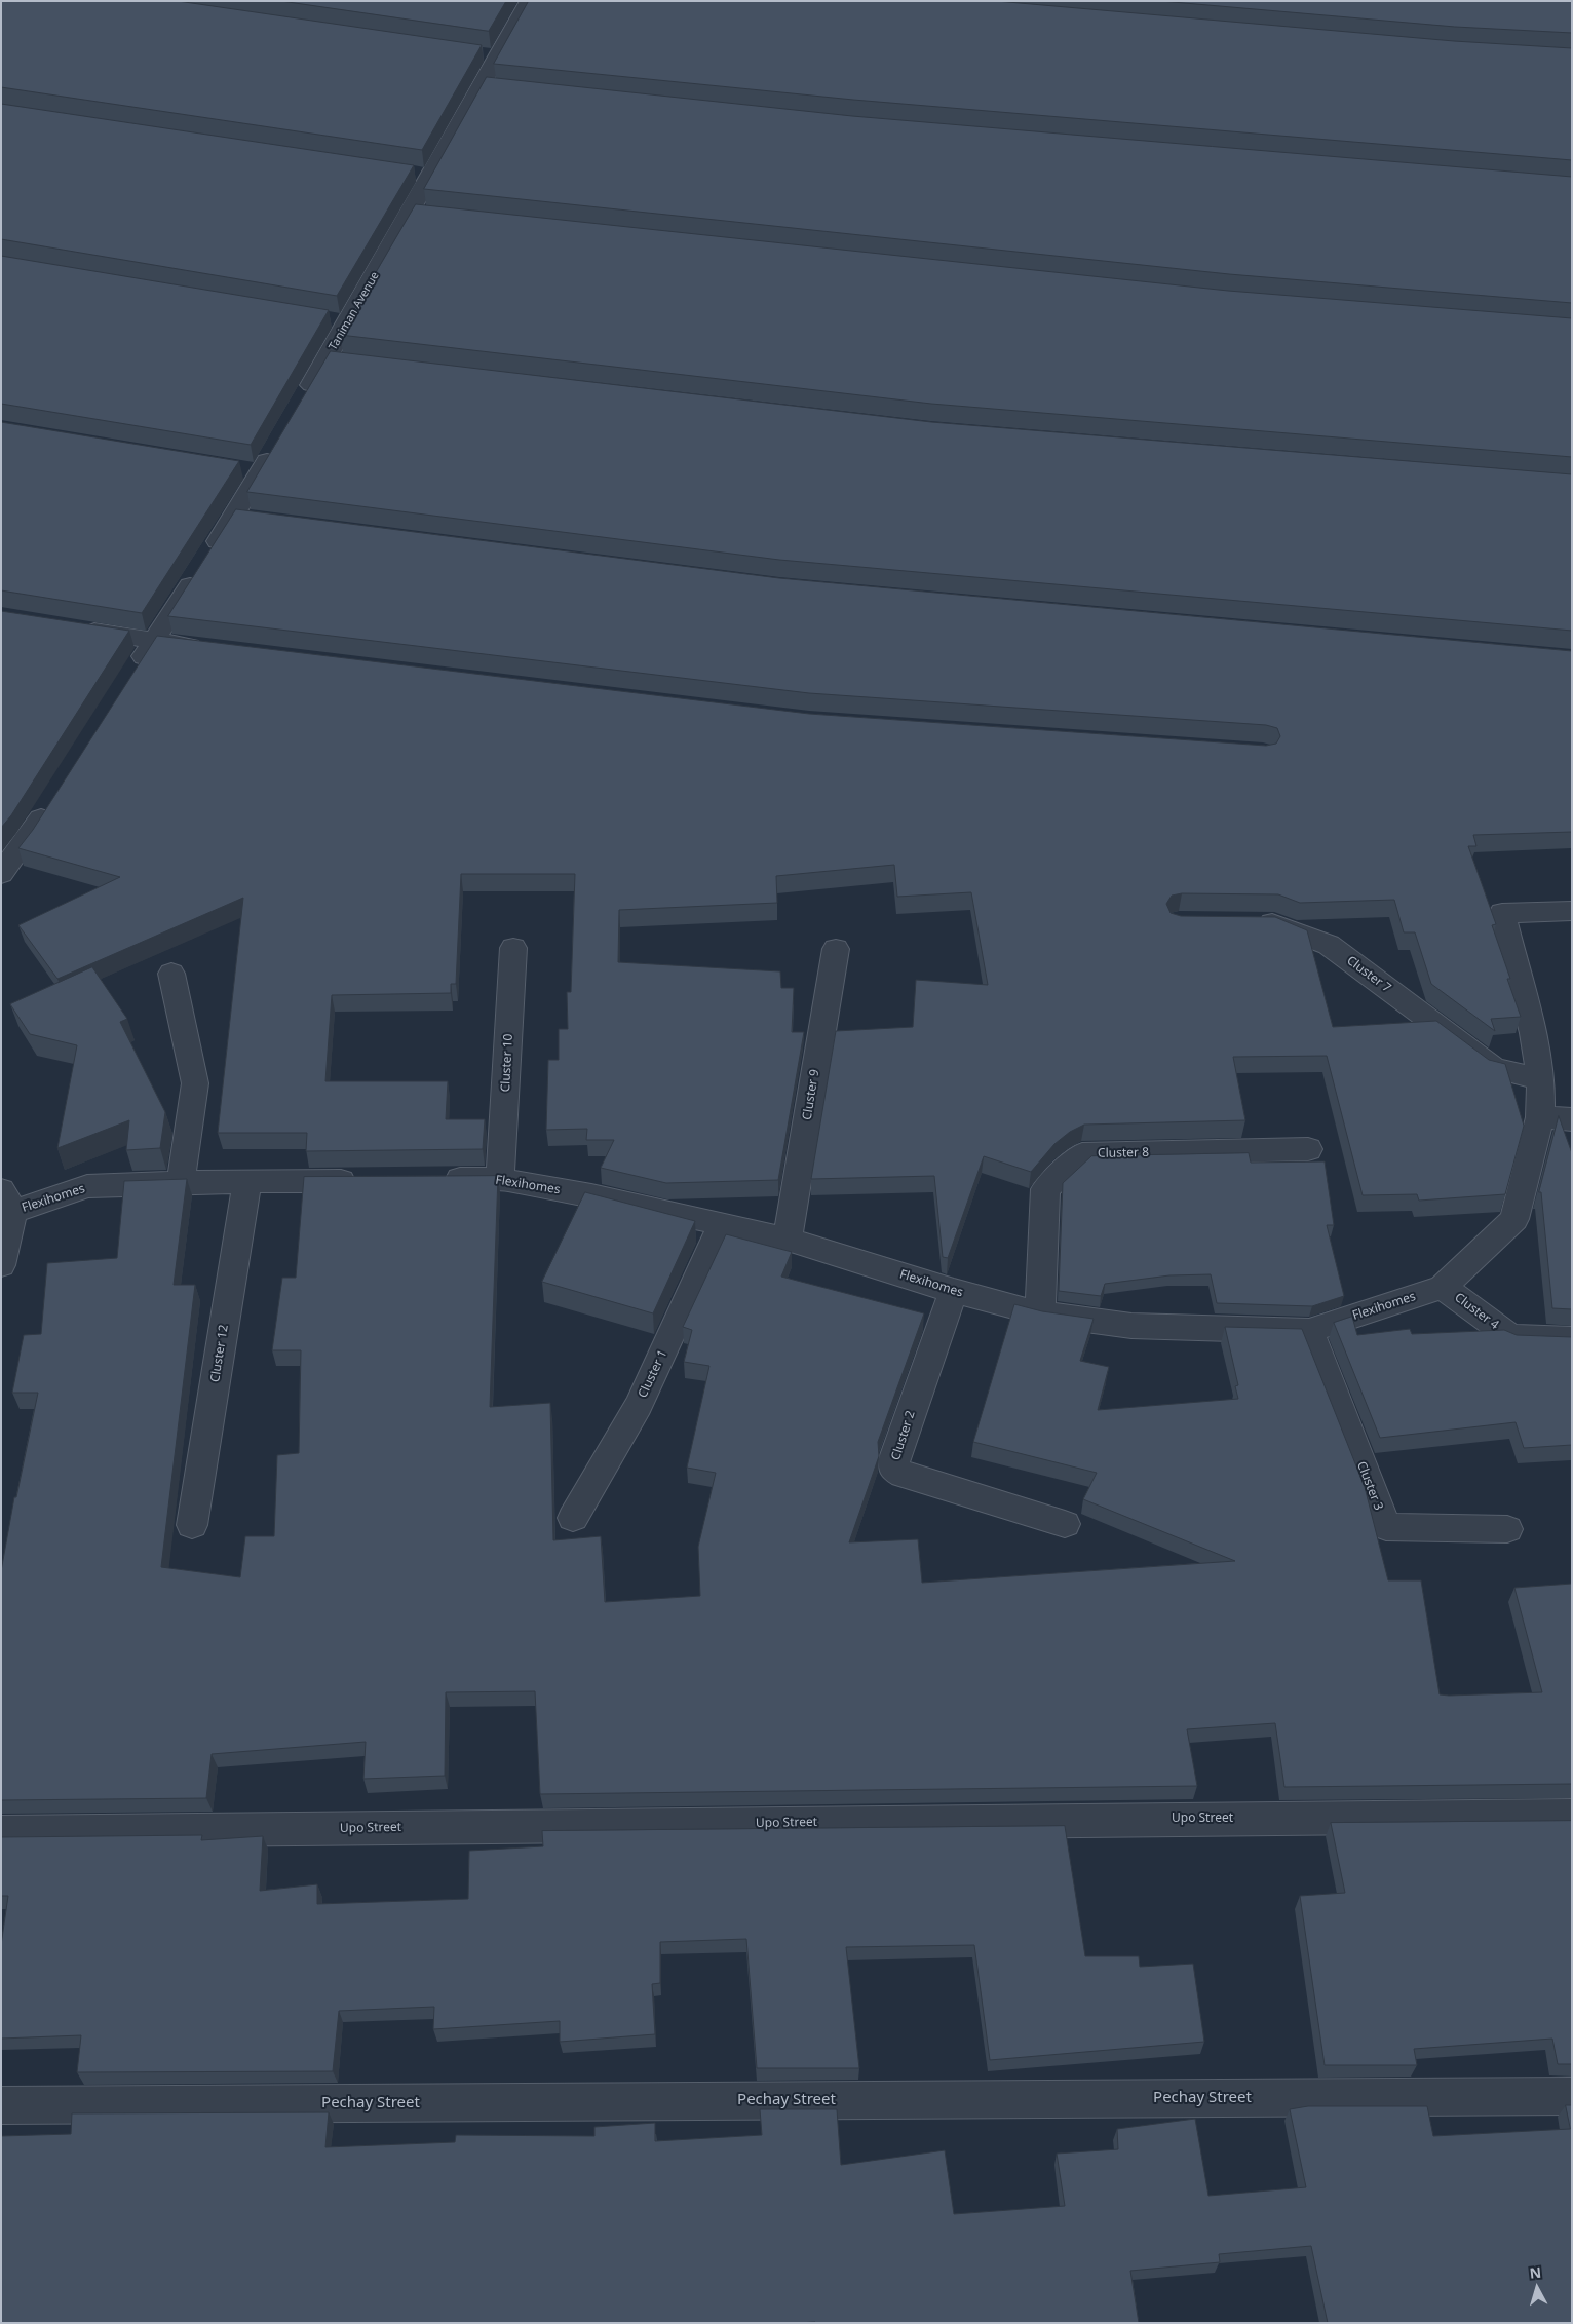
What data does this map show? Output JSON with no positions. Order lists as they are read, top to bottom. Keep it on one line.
{"streets":{"street":["Taniman Avenue","Cluster 7","Cluster 10","Cluster 9","Cluster 8","Flexihomes","Cluster 4","Cluster 12","Cluster 1","Cluster 2","Cluster 3","Upo Street","Pechay Street"]},"crossings":[["Cluster 7","Flexihomes"],["Cluster 10","Flexihomes"],["Cluster 9","Flexihomes"],["Cluster 8","Flexihomes"],["Flexihomes","Cluster 4"],["Flexihomes","Cluster 12"],["Flexihomes","Cluster 1"],["Flexihomes","Cluster 2"],["Flexihomes","Cluster 3"]],"north":"top"}
